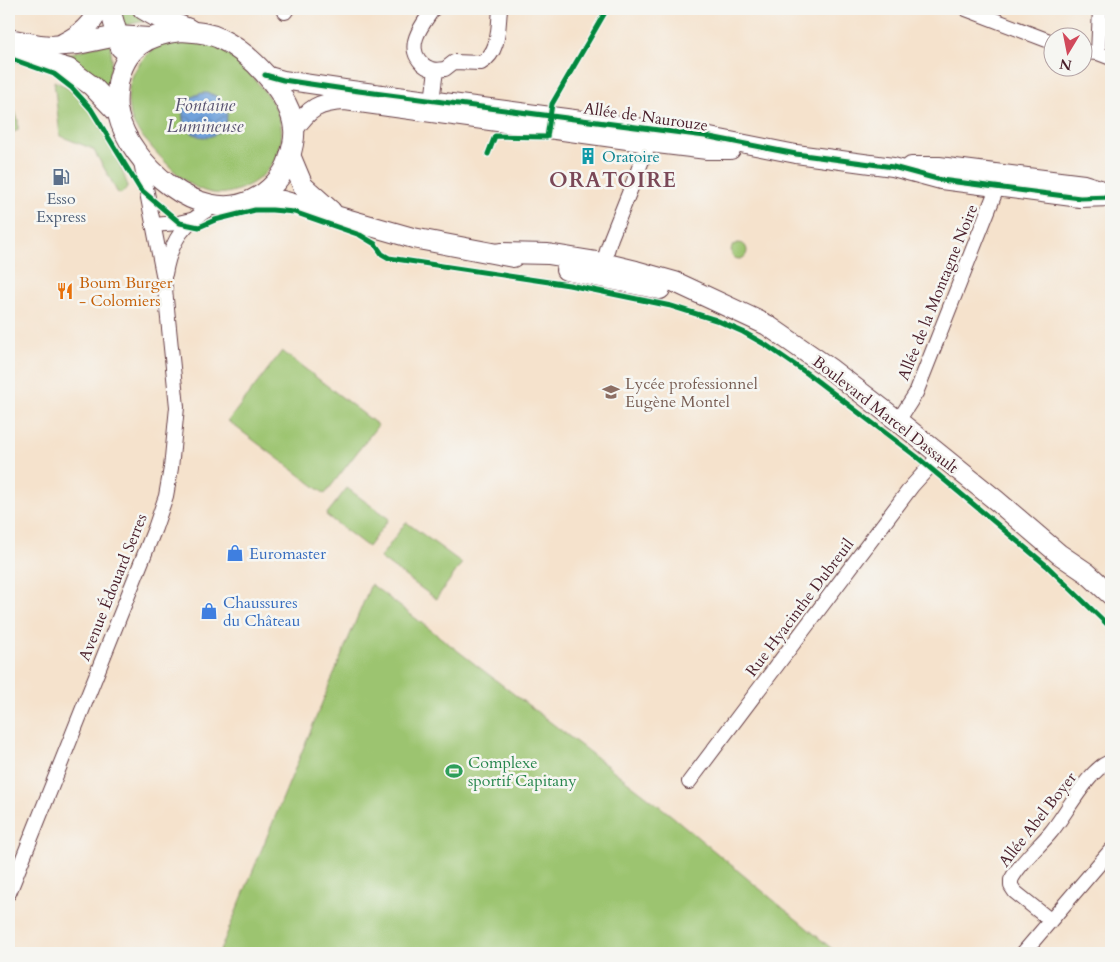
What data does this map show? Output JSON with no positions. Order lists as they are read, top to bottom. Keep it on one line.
{"streets":{"main road":["Boulevard Marcel Dassault"],"street":["Allée de Naurouze","Allée de la Montagne Noire","Avenue Édouard Serres","Rue Hyacinthe Dubreuil","Allée Abel Boyer"]},"crossings":[["Allée de Naurouze","Allée de la Montagne Noire"],["Allée de Naurouze","Boulevard Marcel Dassault"],["Allée de Naurouze","Avenue Édouard Serres"],["Allée de la Montagne Noire","Boulevard Marcel Dassault"],["Boulevard Marcel Dassault","Avenue Édouard Serres"],["Boulevard Marcel Dassault","Rue Hyacinthe Dubreuil"]],"districts":["ORATOIRE"],"water":["Fontaine Lumineuse"],"places":{"building":["Oratoire"],"fuel station":["Esso Express"],"restaurant":["Boum Burger - Colomiers"],"school or university":["Lycée professionnel Eugène Montel"],"shop":["Euromaster","Chaussures du Château"],"sports":["Complexe sportif Capitany"]},"north":"bottom"}
